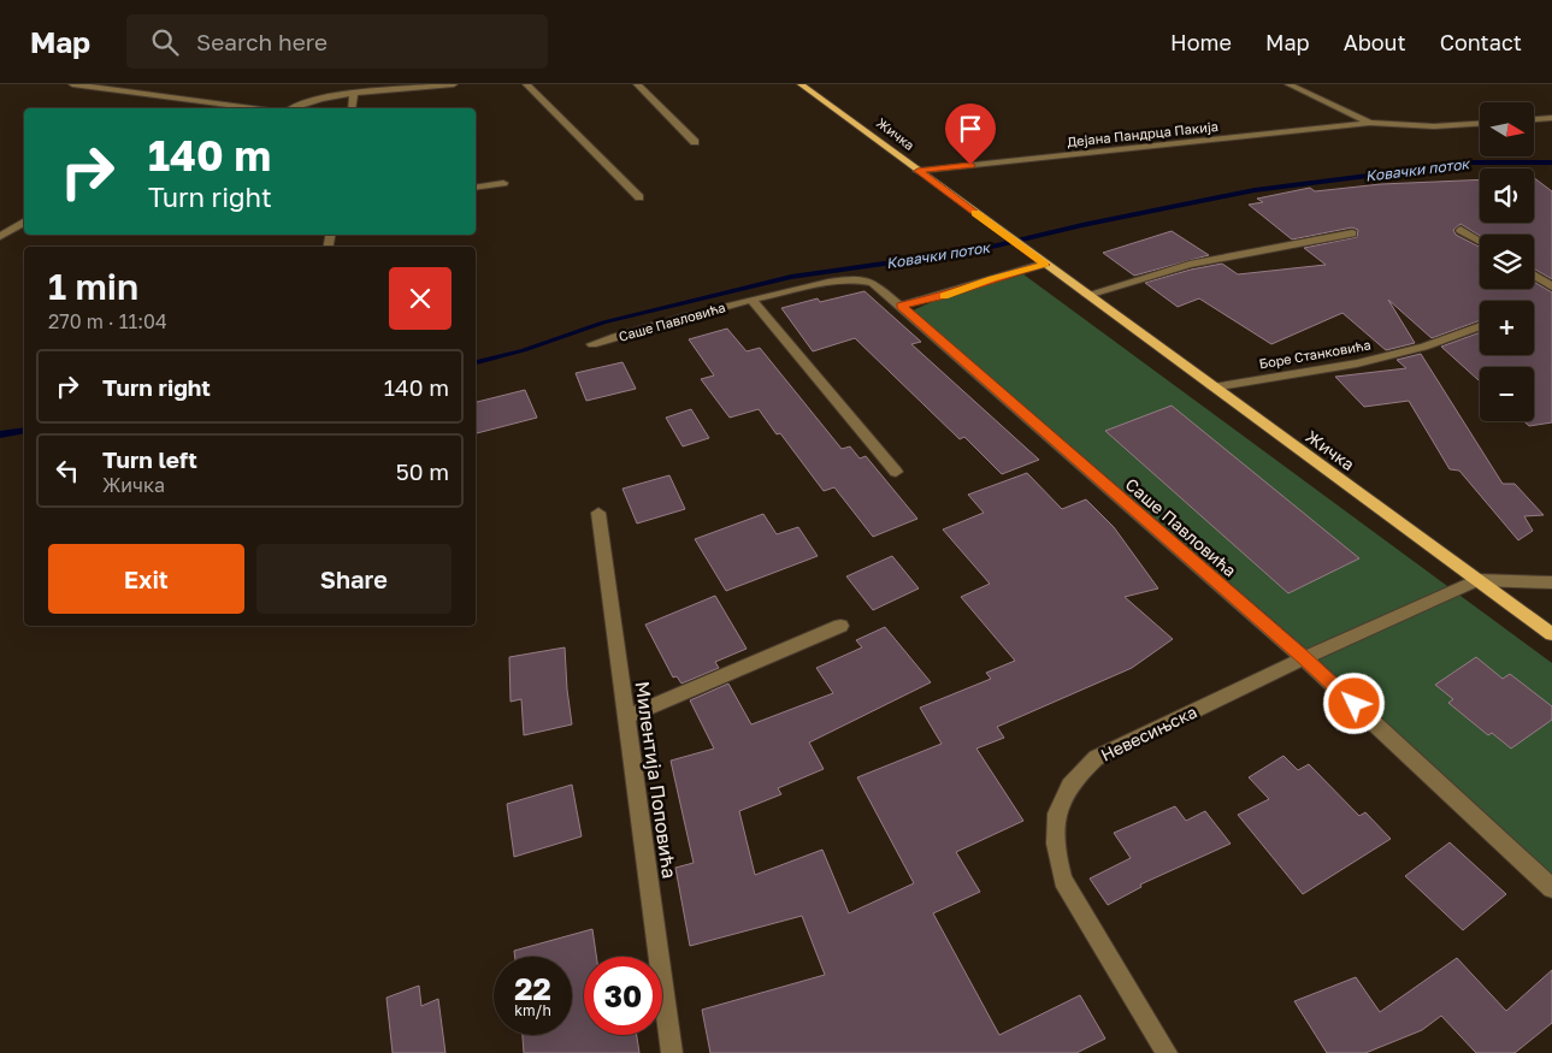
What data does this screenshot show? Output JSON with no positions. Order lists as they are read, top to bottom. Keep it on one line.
{"streets":{"main road":["Жичка"],"street":["Дејана Пандрца Пакија","Саше Павловића","Боре Станковића","Невесињска","Милентија Поповића"]},"crossings":[["Жичка","Дејана Пандрца Пакија"],["Жичка","Боре Станковића"],["Жичка","Невесињска"],["Саше Павловића","Невесињска"]],"water":["Ковачки поток"],"north":"right","page":{"header":"Map","search":"Search here","nav":["Home","Map","About","Contact"],"map_buttons":["+","−"],"turn":["140 m","Turn right"],"heading":["1 min","270 m · 11:04"],"list":[{"name":"Turn right","value":"140 m"},{"name":"Turn left","note":"Жичка","value":"50 m"}],"buttons":["Exit","Share"],"speed":"22 km/h","limit":"30"}}
